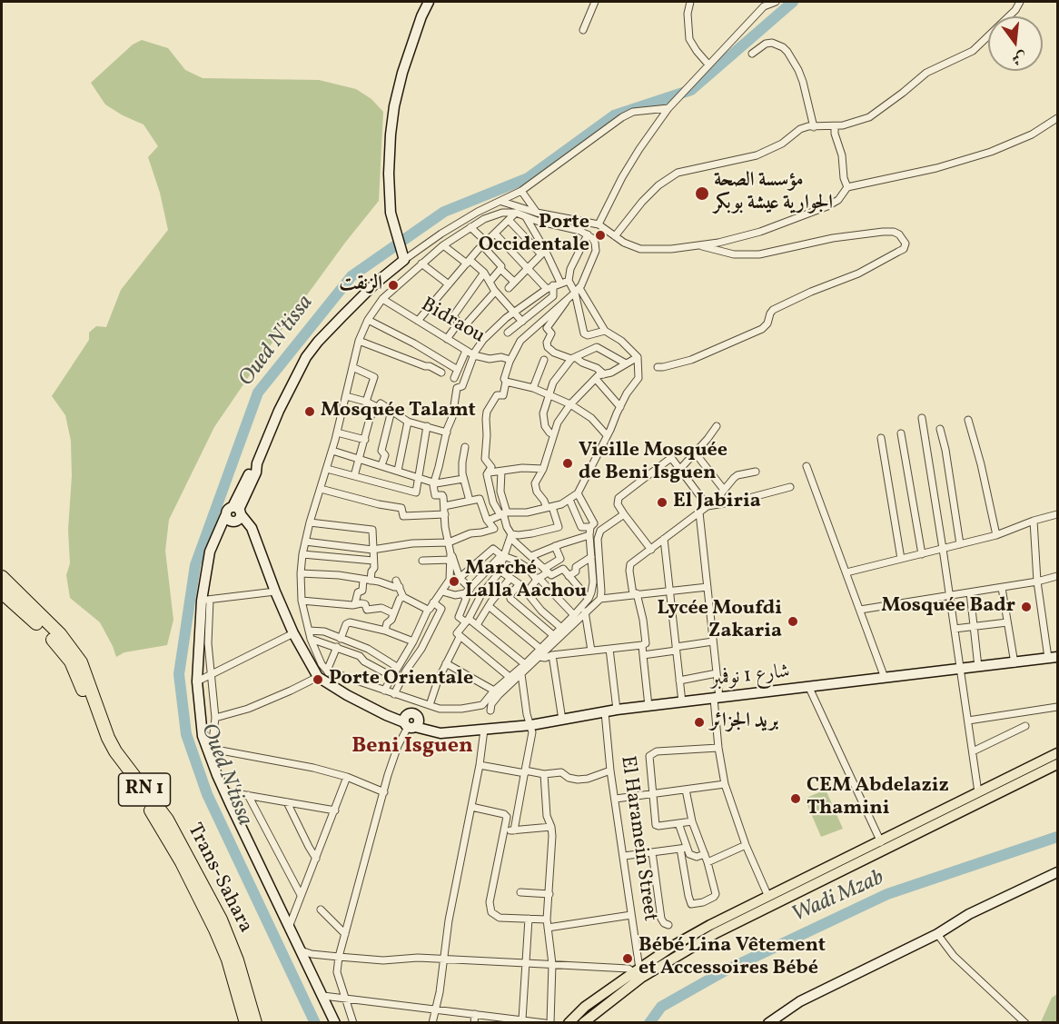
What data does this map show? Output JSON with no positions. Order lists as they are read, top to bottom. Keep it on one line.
{"streets":{"highway":["RN 1","Trans-Sahara"],"main road":["شارع 1 نوفمبر"],"street":["Bidraou","El Haramein Street"]},"crossings":[["شارع 1 نوفمبر","El Haramein Street"]],"districts":["Beni Isguen"],"water":["Oued N'tissa","Wadi Mzab"],"places":["مؤسسة الصحة الجوارية عيشة بوبكر","Porte Occidentale","الزنقت","Mosquée Talamt","Vieille Mosquée de Beni Isguen","El Jabiria","Marché Lalla Aachou","Mosquée Badr","Lycée Moufdi Zakaria","Porte Orientale","بريد الجزائر","CEM Abdelaziz Thamini","Bébé Lina Vêtement et Accessoires Bébé"],"north":"bottom"}
